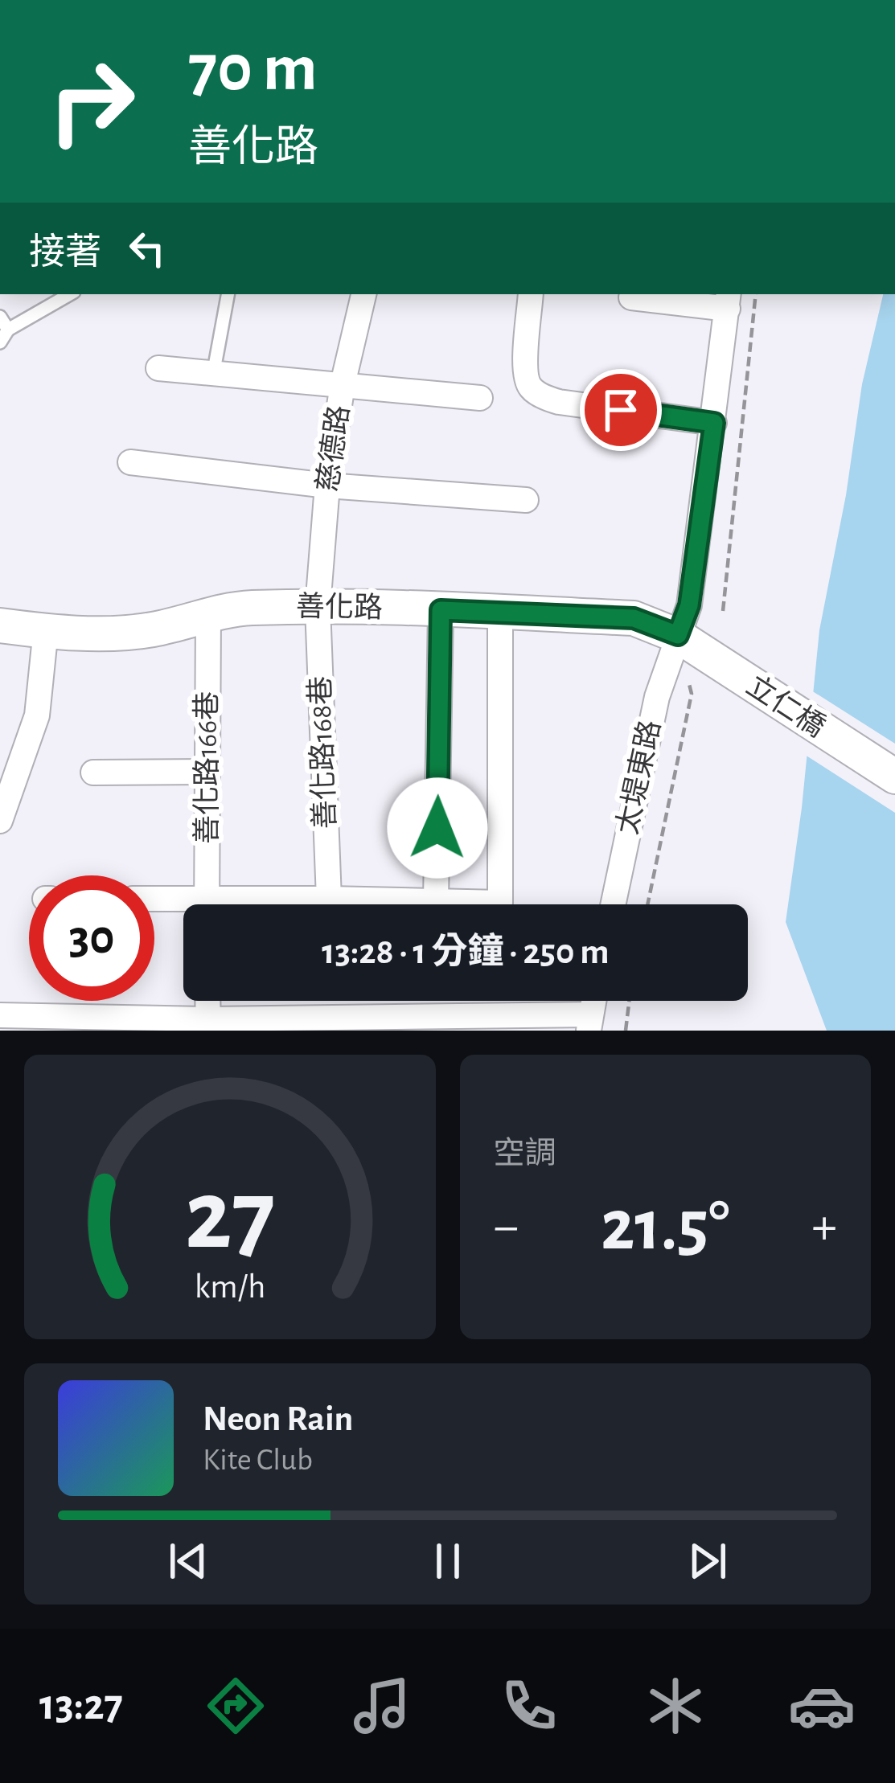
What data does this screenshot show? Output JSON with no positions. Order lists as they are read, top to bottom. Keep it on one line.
{"streets":{"street":["慈德路","善化路","立仁橋","善化路168巷","善化路166巷","太堤東路"]},"crossings":[["慈德路","善化路"],["慈德路","善化路168巷"],["善化路","立仁橋"],["善化路","善化路168巷"],["善化路","善化路166巷"],["善化路","太堤東路"],["立仁橋","太堤東路"]],"page":{"turn":["70 m","善化路"],"then":"接著","limit":"30","trip":"13:28 · 1 分鐘 · 250 m","tile":"空調","heat":["−","21.5°","+"],"song":["Neon Rain","Kite Club"],"tabs":"13:27","gauge":["27","km/h"]}}
